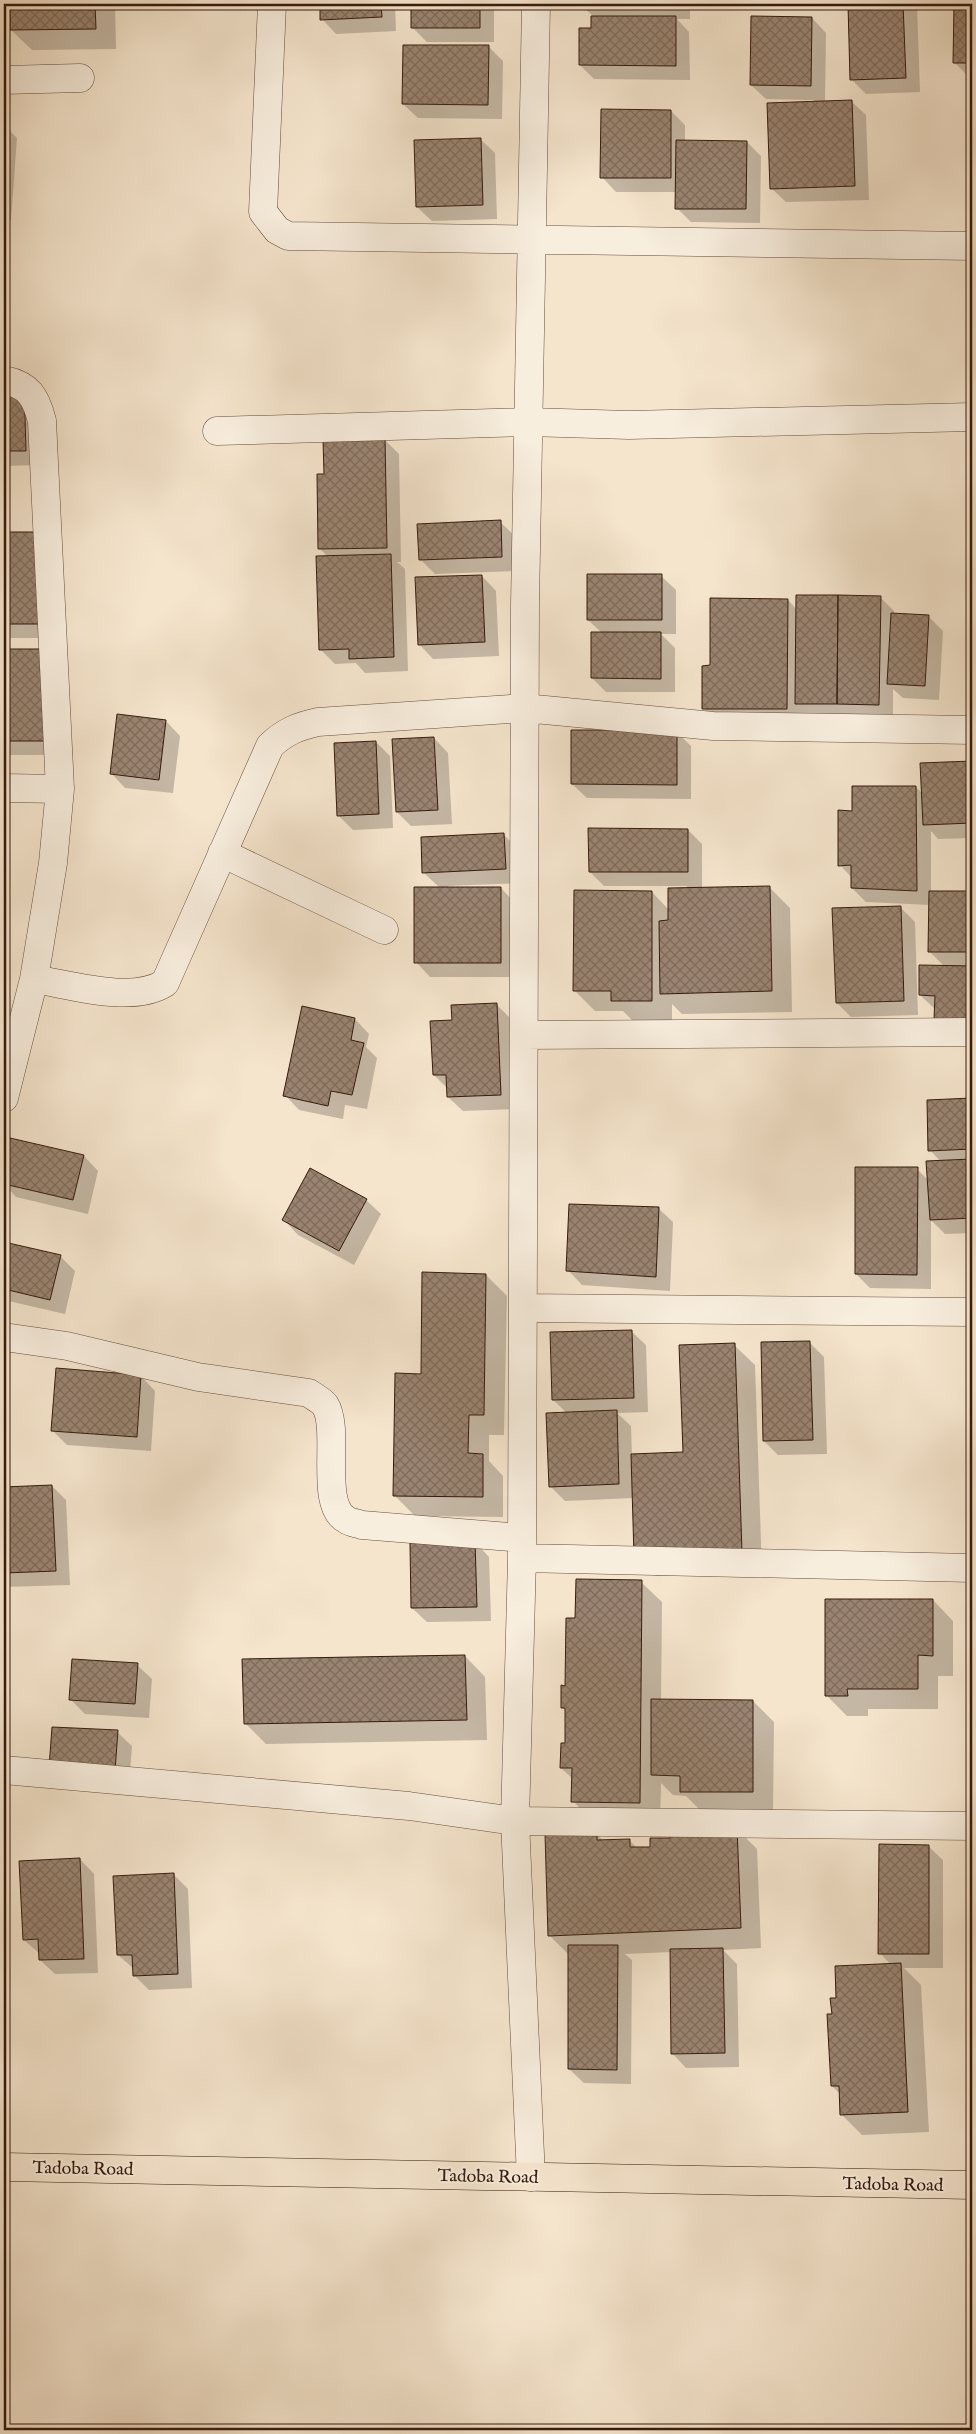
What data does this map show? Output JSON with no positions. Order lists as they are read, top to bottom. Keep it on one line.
{"streets":{"main road":["Tadoba Road"]}}
